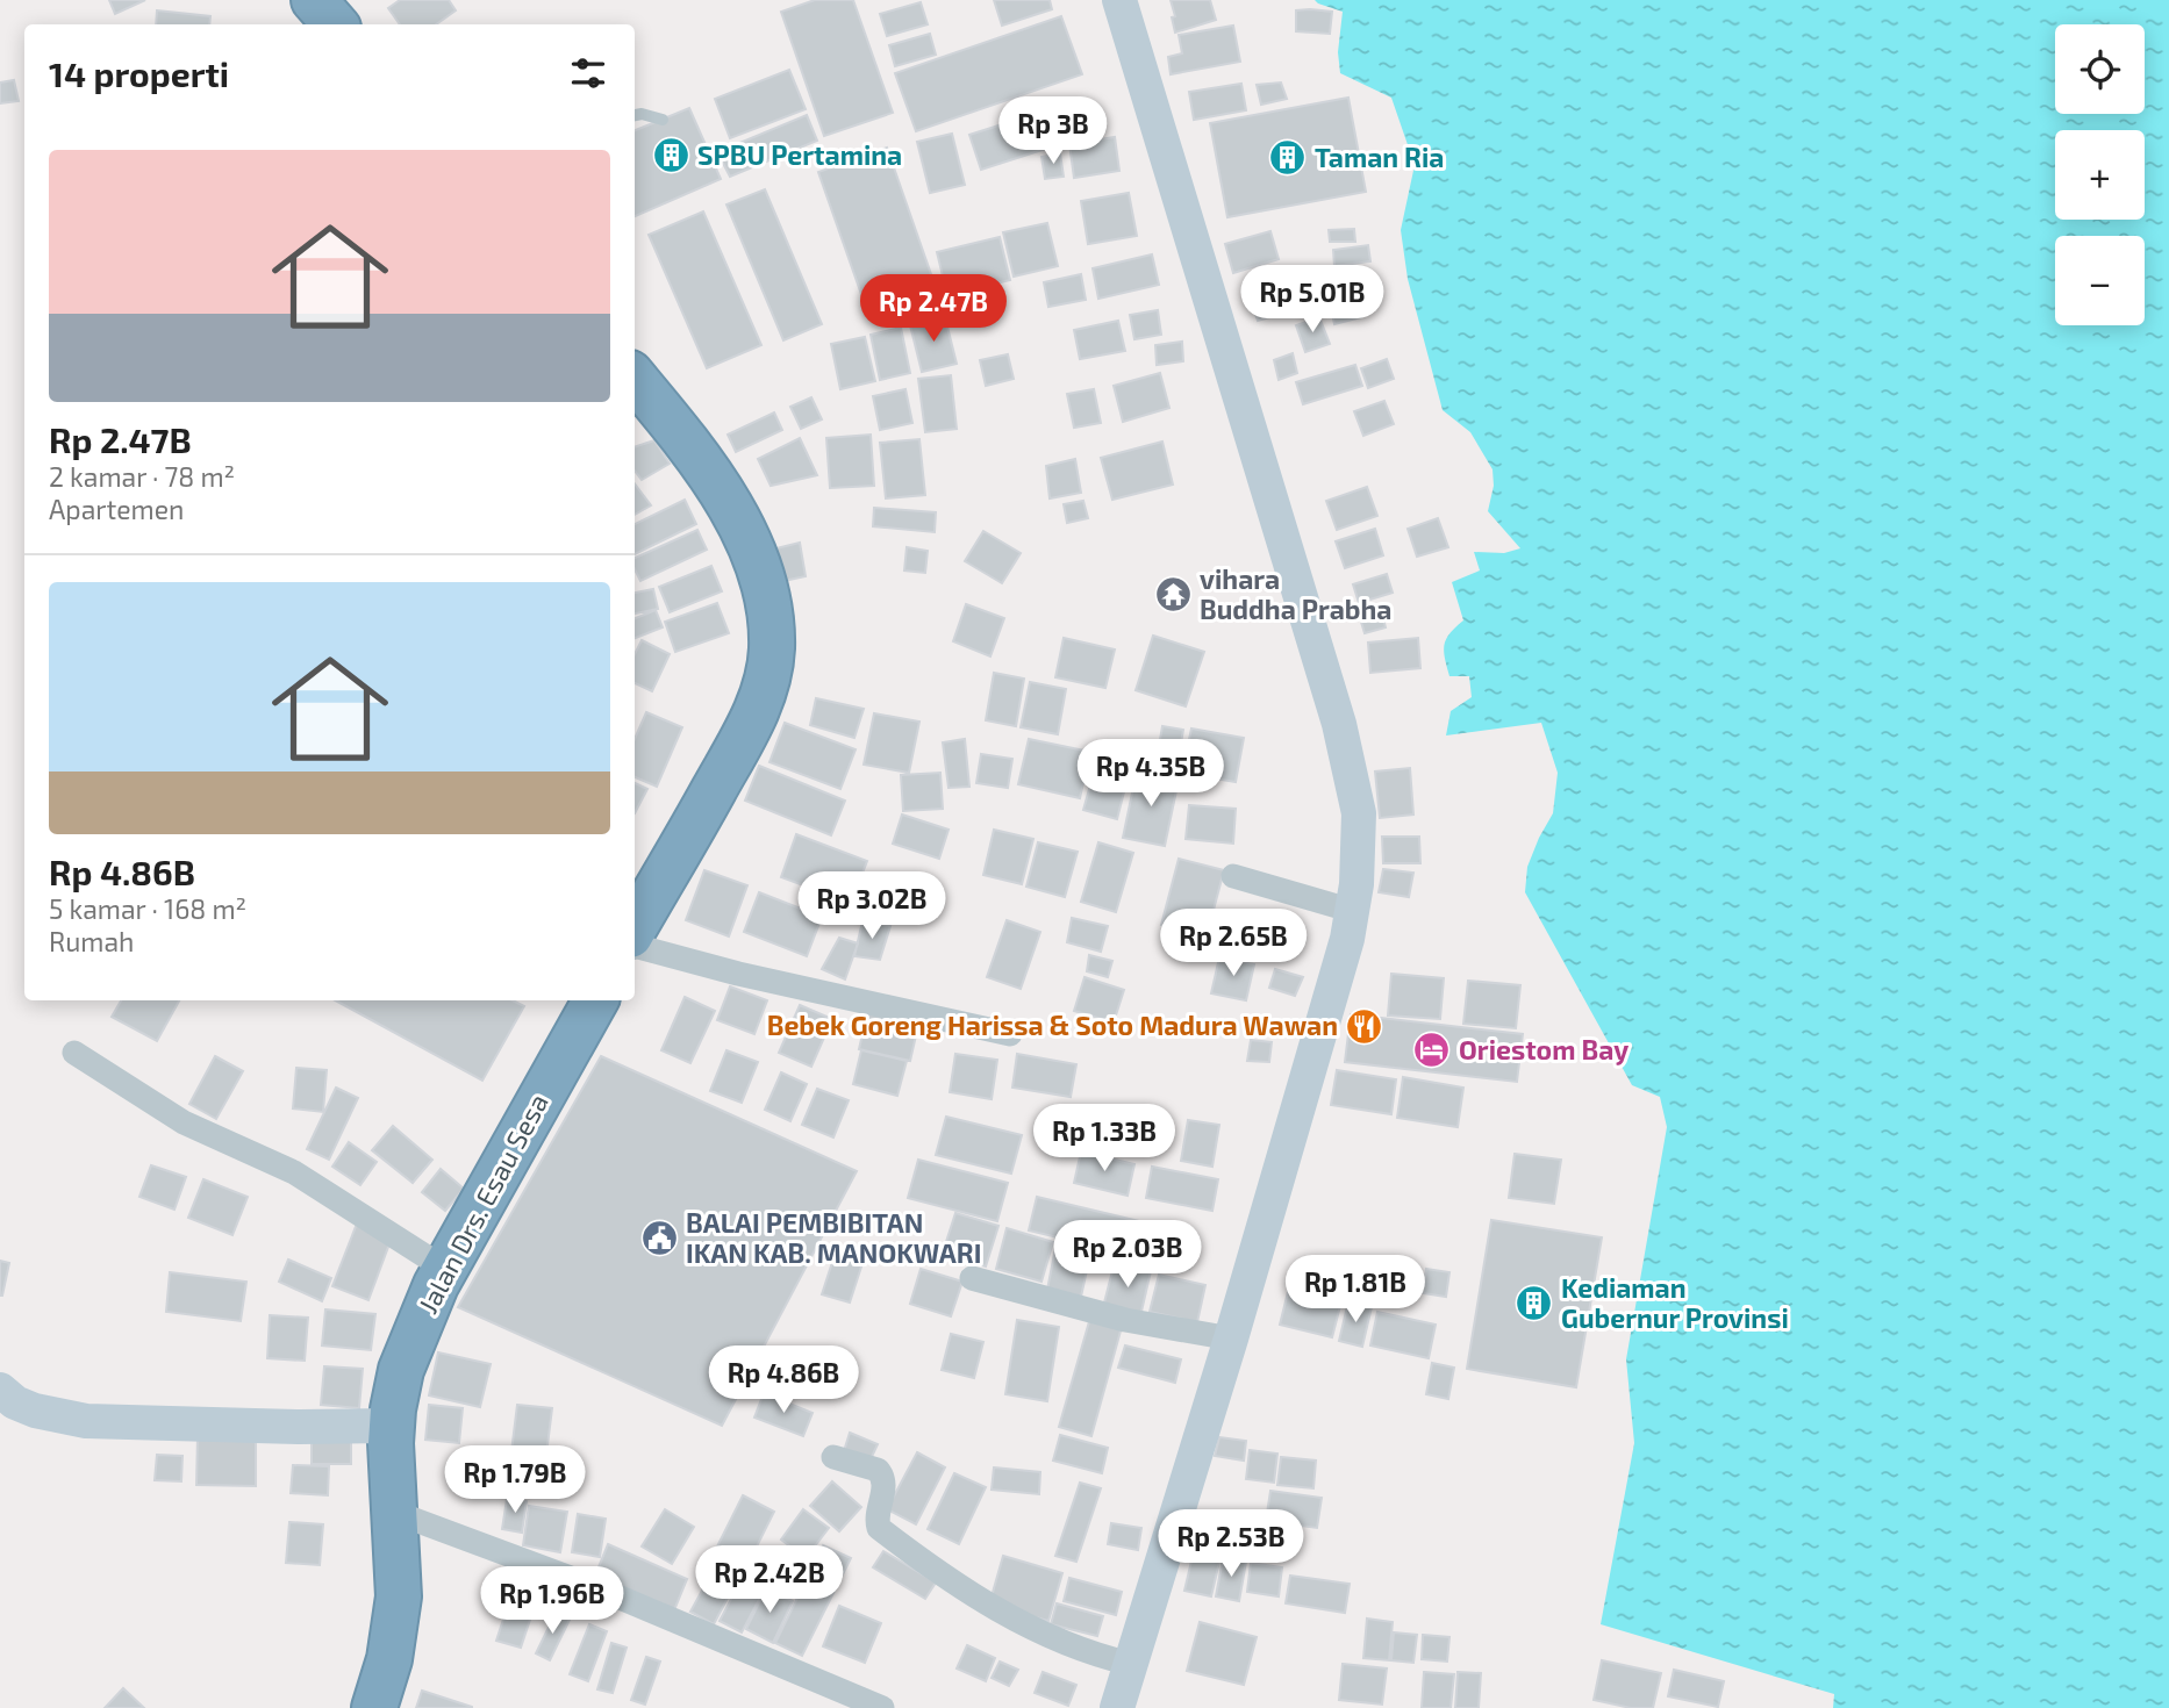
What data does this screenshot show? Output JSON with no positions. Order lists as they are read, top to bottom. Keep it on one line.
{"streets":{"highway":["Jalan Drs. Esau Sesa"]},"places":{"building":["SPBU Pertamina","Taman Ria","Kediaman Gubernur Provinsi"],"temple":["vihara Buddha Prabha"],"restaurant":["Bebek Goreng Harissa & Soto Madura Wawan"],"hotel":["Oriestom Bay"],"public building":["BALAI PEMBIBITAN IKAN KAB. MANOKWARI"]},"page":{"map_buttons":["+","−"],"heading":"14 properti","price":["Rp 3B","Rp 5.01B","Rp 2.47B","Rp 4.35B","Rp 3.02B","Rp 2.65B","Rp 1.33B","Rp 2.03B","Rp 1.81B","Rp 4.86B","Rp 1.79B","Rp 2.53B","Rp 2.42B","Rp 1.96B"],"list":[{"name":"Rp 2.47B","note":"2 kamar · 78 m² · Apartemen"},{"name":"Rp 4.86B","note":"5 kamar · 168 m² · Rumah"}]}}
